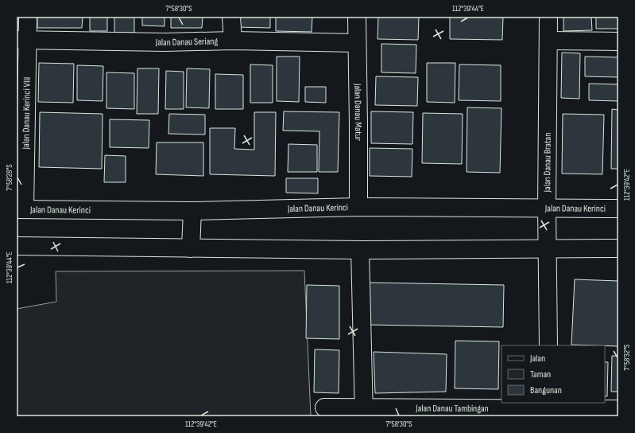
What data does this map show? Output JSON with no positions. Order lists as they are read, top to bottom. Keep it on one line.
{"streets":{"street":["Jalan Danau Seriang","Jalan Danau Matur","Jalan Danau Kerinci VIII","Jalan Danau Bratan","Jalan Danau Kerinci","Jalan Danau Tambingan"]},"crossings":[["Jalan Danau Seriang","Jalan Danau Matur"],["Jalan Danau Seriang","Jalan Danau Kerinci VIII"],["Jalan Danau Matur","Jalan Danau Kerinci"],["Jalan Danau Kerinci VIII","Jalan Danau Kerinci"],["Jalan Danau Bratan","Jalan Danau Kerinci"]],"legend":["Jalan","Taman","Bangunan"],"coordinates":["7°58'30\"S","112°39'44\"E","7°58'28\"S","112°39'42\"E","7°58'32\"S"]}
